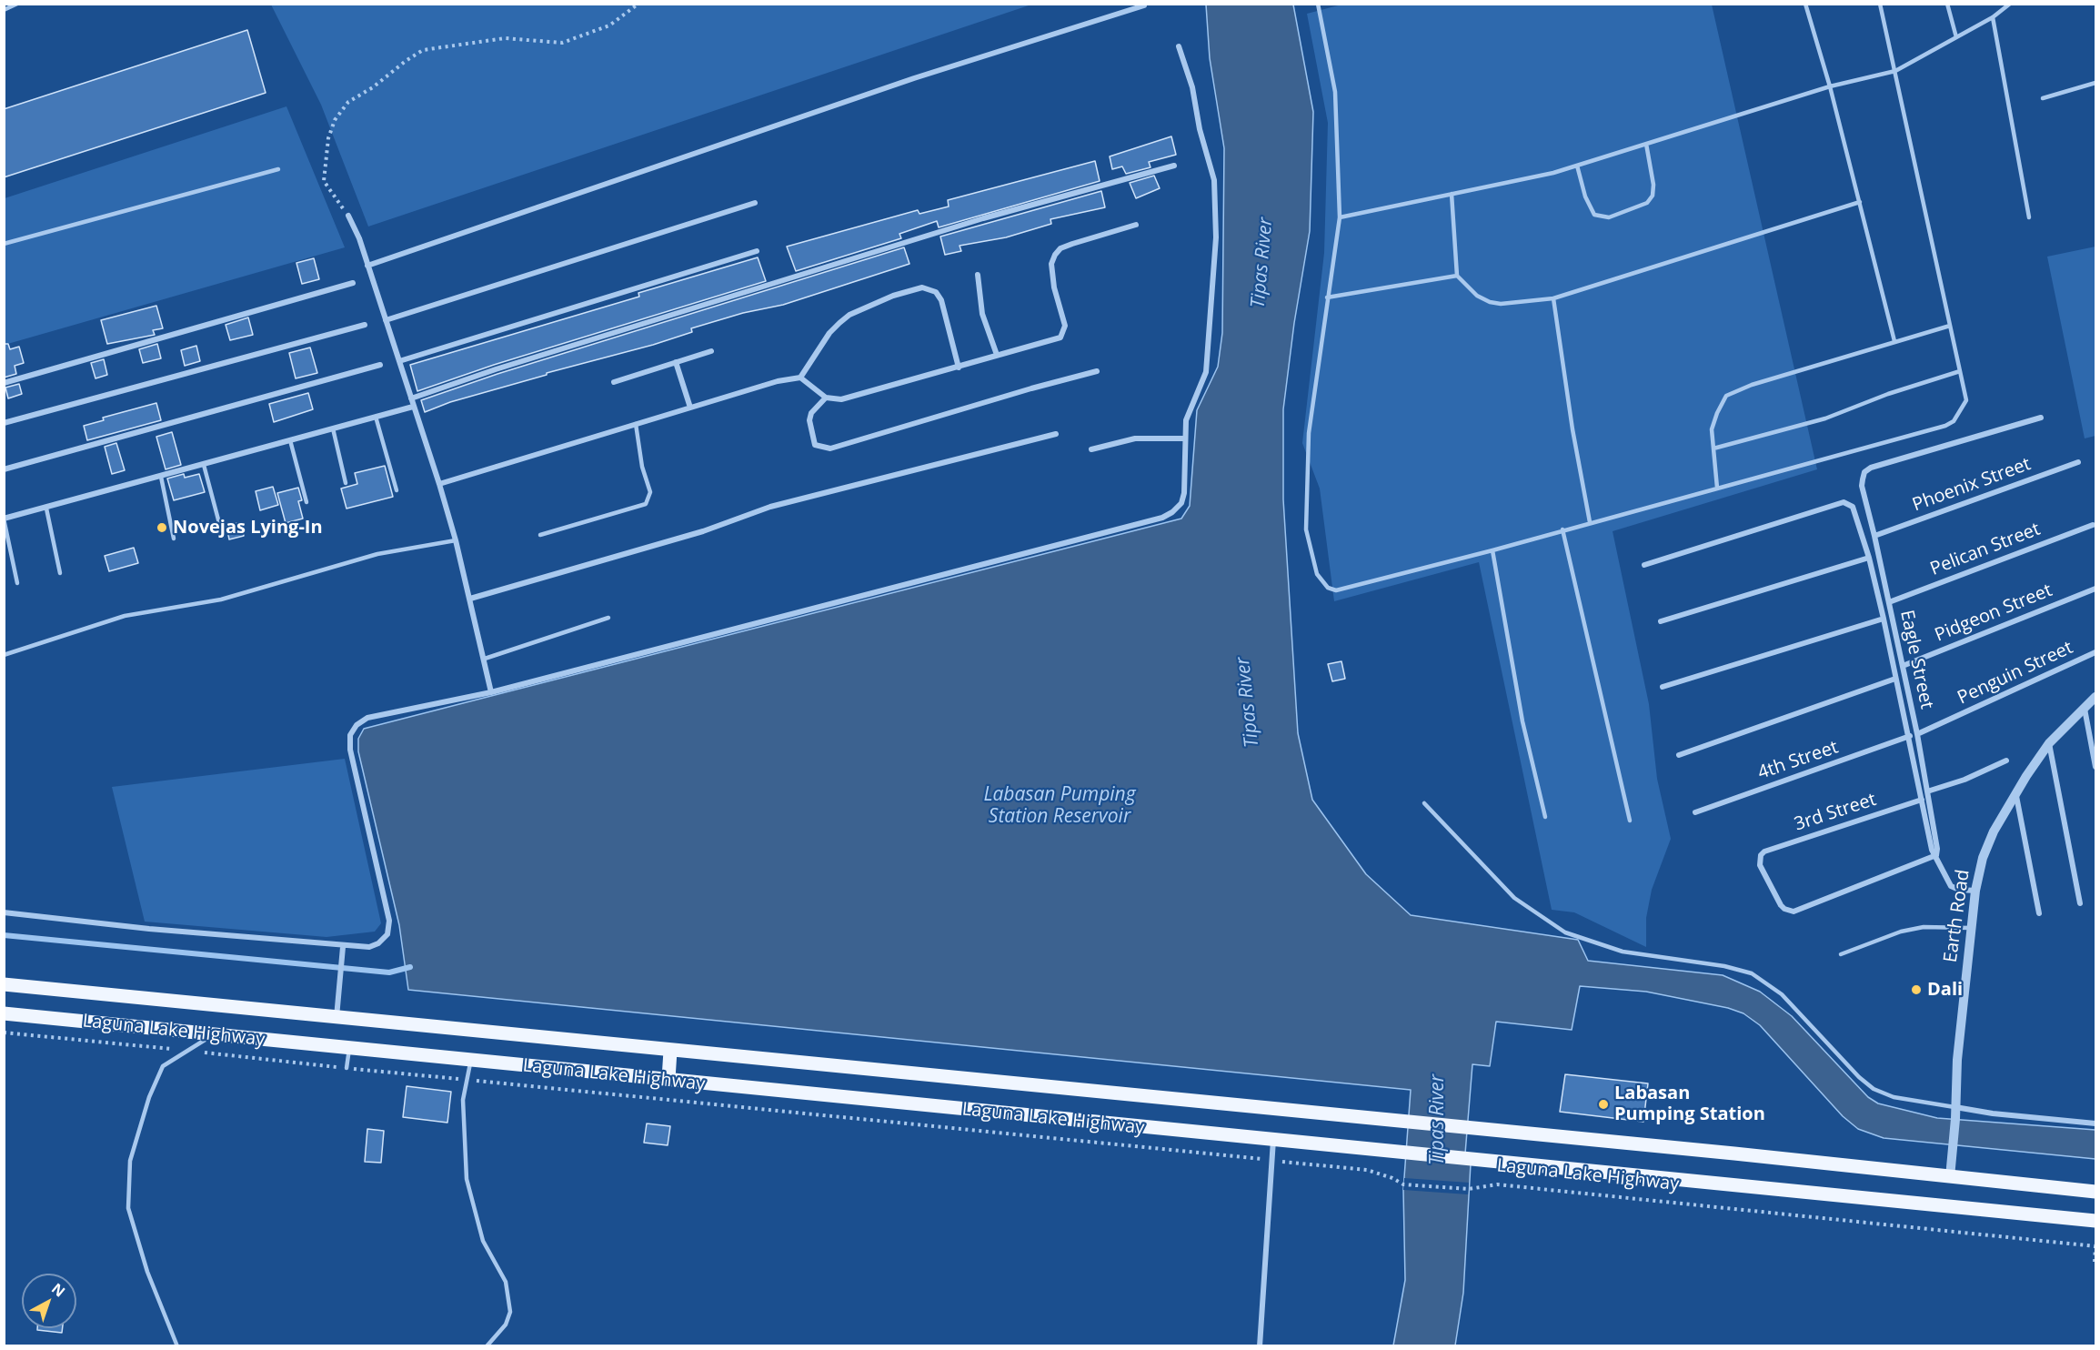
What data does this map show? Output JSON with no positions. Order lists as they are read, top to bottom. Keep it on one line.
{"streets":{"main road":["Laguna Lake Highway"],"street":["Phoenix Street","Pelican Street","Pidgeon Street","Eagle Street","Penguin Street","4th Street","3rd Street","Earth Road"]},"crossings":[["Phoenix Street","Eagle Street"],["Pelican Street","Eagle Street"],["Pidgeon Street","Eagle Street"],["Eagle Street","Penguin Street"],["Eagle Street","4th Street"],["Eagle Street","3rd Street"],["Eagle Street","Earth Road"],["Earth Road","Laguna Lake Highway"]],"water":["Tipas River","Labasan Pumping Station Reservoir"],"places":["Novejas Lying-In","Dali","Labasan Pumping Station"],"north":"top right"}
